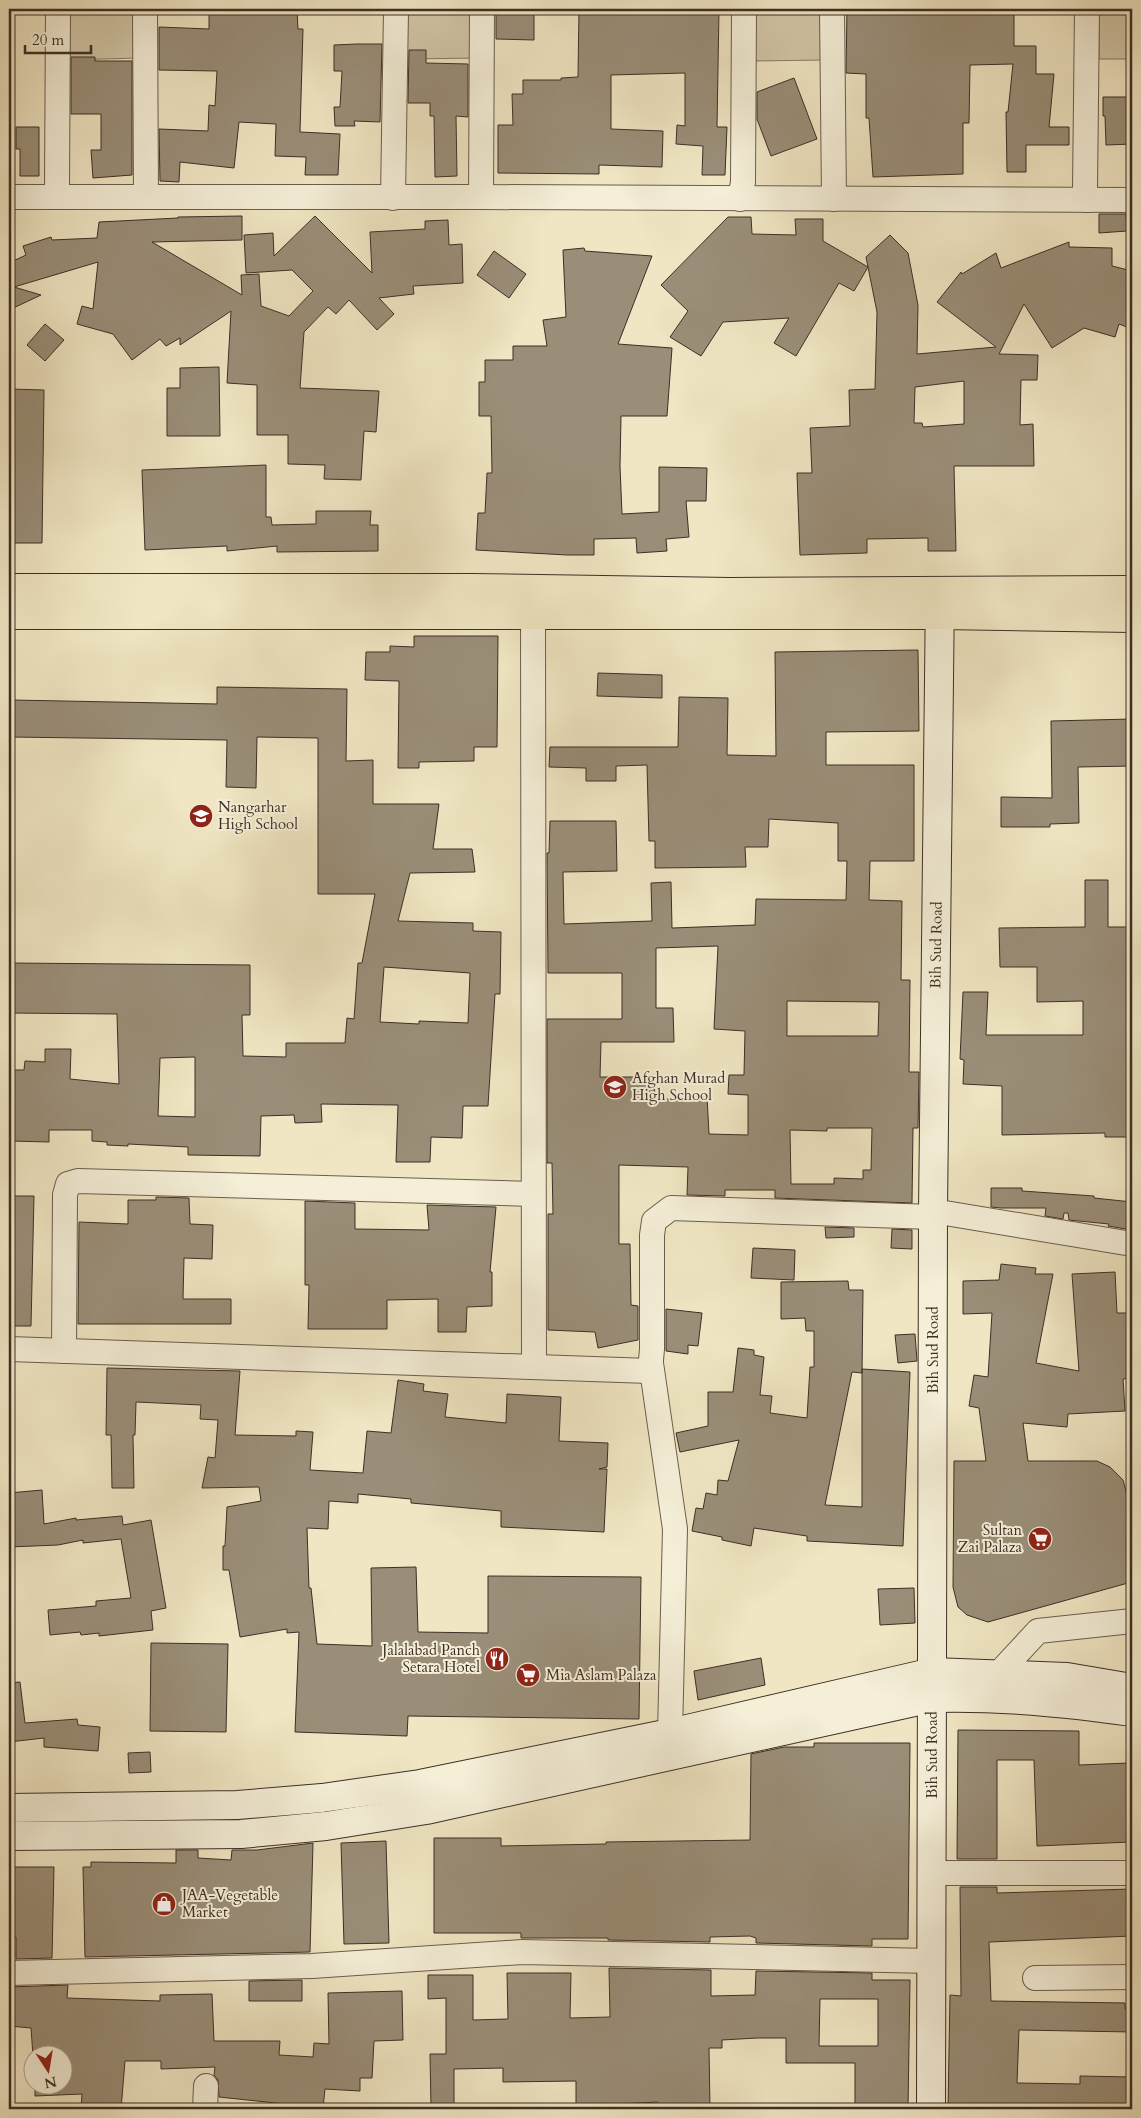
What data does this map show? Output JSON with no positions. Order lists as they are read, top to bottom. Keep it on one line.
{"streets":{"main road":["Bih Sud Road"]},"places":{"school or university":["Nangarhar High School","Afghan Murad High School"],"supermarket":["Sultan Zai Palaza","Mia Aslam Palaza"],"restaurant":["Jalalabad Panch Setara Hotel"],"shop":["JAA-Vegetable Market"]},"scale_bar":"20 m","north":"bottom"}
